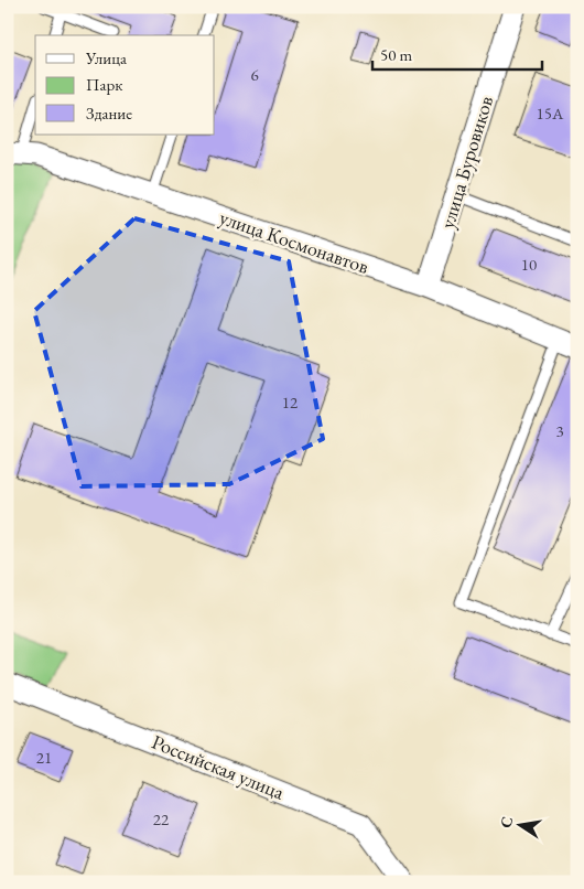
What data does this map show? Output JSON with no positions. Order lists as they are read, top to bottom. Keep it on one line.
{"streets":{"street":["улица Буровиков","улица Космонавтов","Российская улица"]},"crossings":[["улица Буровиков","улица Космонавтов"]],"house_numbers":["6","15А","10","12","3","21","22"],"legend":["Улица","Парк","Здание"],"scale_bar":"50 m","north":"left"}
